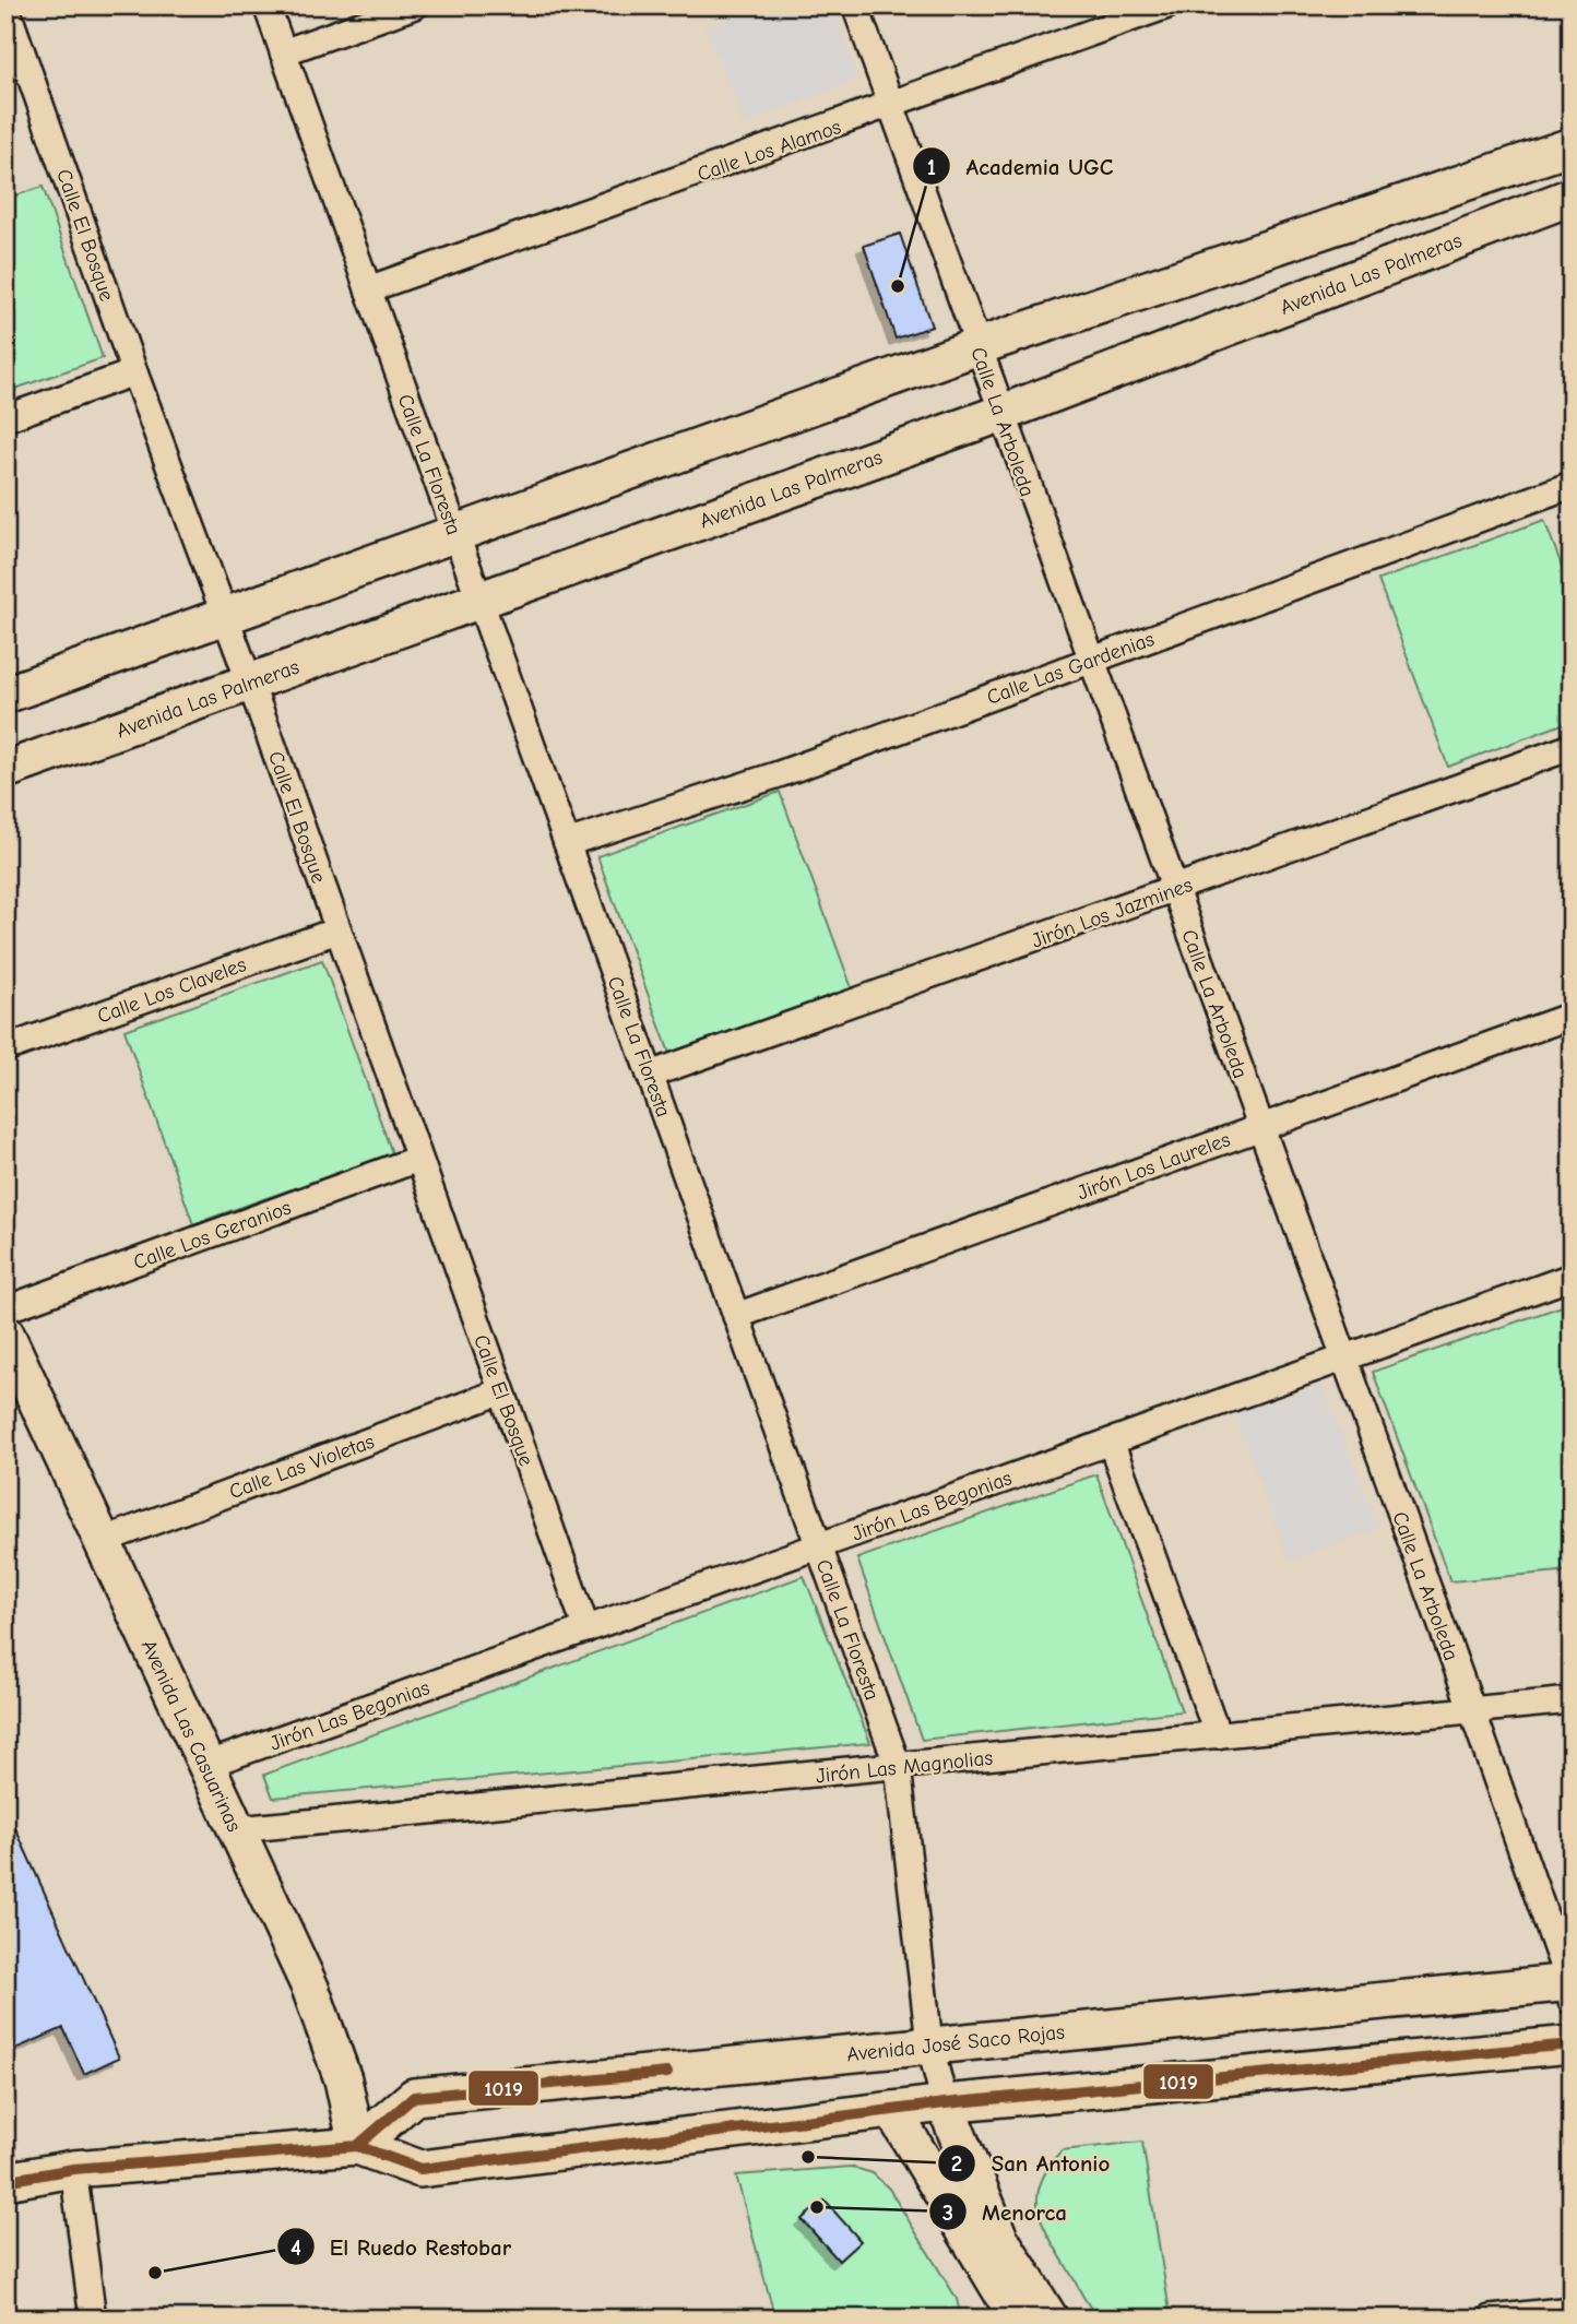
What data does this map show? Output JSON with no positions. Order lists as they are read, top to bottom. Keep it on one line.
{"streets":{"street":["Calle Los Alamos","Calle El Bosque","Avenida Las Palmeras","Calle La Arboleda","Calle La Floresta","Calle Las Gardenias","Jirón Los Jazmines","Calle Los Claveles","Jirón Los Laureles","Calle Los Geranios","Calle Las Violetas","Jirón Las Begonias","Avenida Las Casuarinas","Jirón Las Magnolias","Avenida José Saco Rojas"]},"crossings":[["Calle Los Alamos","Calle La Arboleda"],["Calle Los Alamos","Calle La Floresta"],["Calle El Bosque","Avenida Las Palmeras"],["Calle El Bosque","Calle Los Claveles"],["Calle El Bosque","Calle Los Geranios"],["Calle El Bosque","Calle Las Violetas"],["Calle El Bosque","Jirón Las Begonias"],["Avenida Las Palmeras","Calle La Arboleda"],["Avenida Las Palmeras","Calle La Floresta"],["Calle La Arboleda","Calle Las Gardenias"],["Calle La Arboleda","Jirón Los Jazmines"],["Calle La Arboleda","Jirón Los Laureles"],["Calle La Arboleda","Jirón Las Begonias"],["Calle La Arboleda","Jirón Las Magnolias"],["Calle La Arboleda","Avenida José Saco Rojas"],["Calle La Floresta","Calle Las Gardenias"],["Calle La Floresta","Jirón Los Jazmines"],["Calle La Floresta","Jirón Los Laureles"],["Calle La Floresta","Jirón Las Begonias"],["Calle La Floresta","Jirón Las Magnolias"],["Calle La Floresta","Avenida José Saco Rojas"],["Calle Las Violetas","Avenida Las Casuarinas"],["Jirón Las Begonias","Avenida Las Casuarinas"],["Avenida Las Casuarinas","Jirón Las Magnolias"],["Avenida Las Casuarinas","Avenida José Saco Rojas"]],"places":["Academia UGC","San Antonio","Menorca","El Ruedo Restobar"],"lines":["transit line 1019"]}
